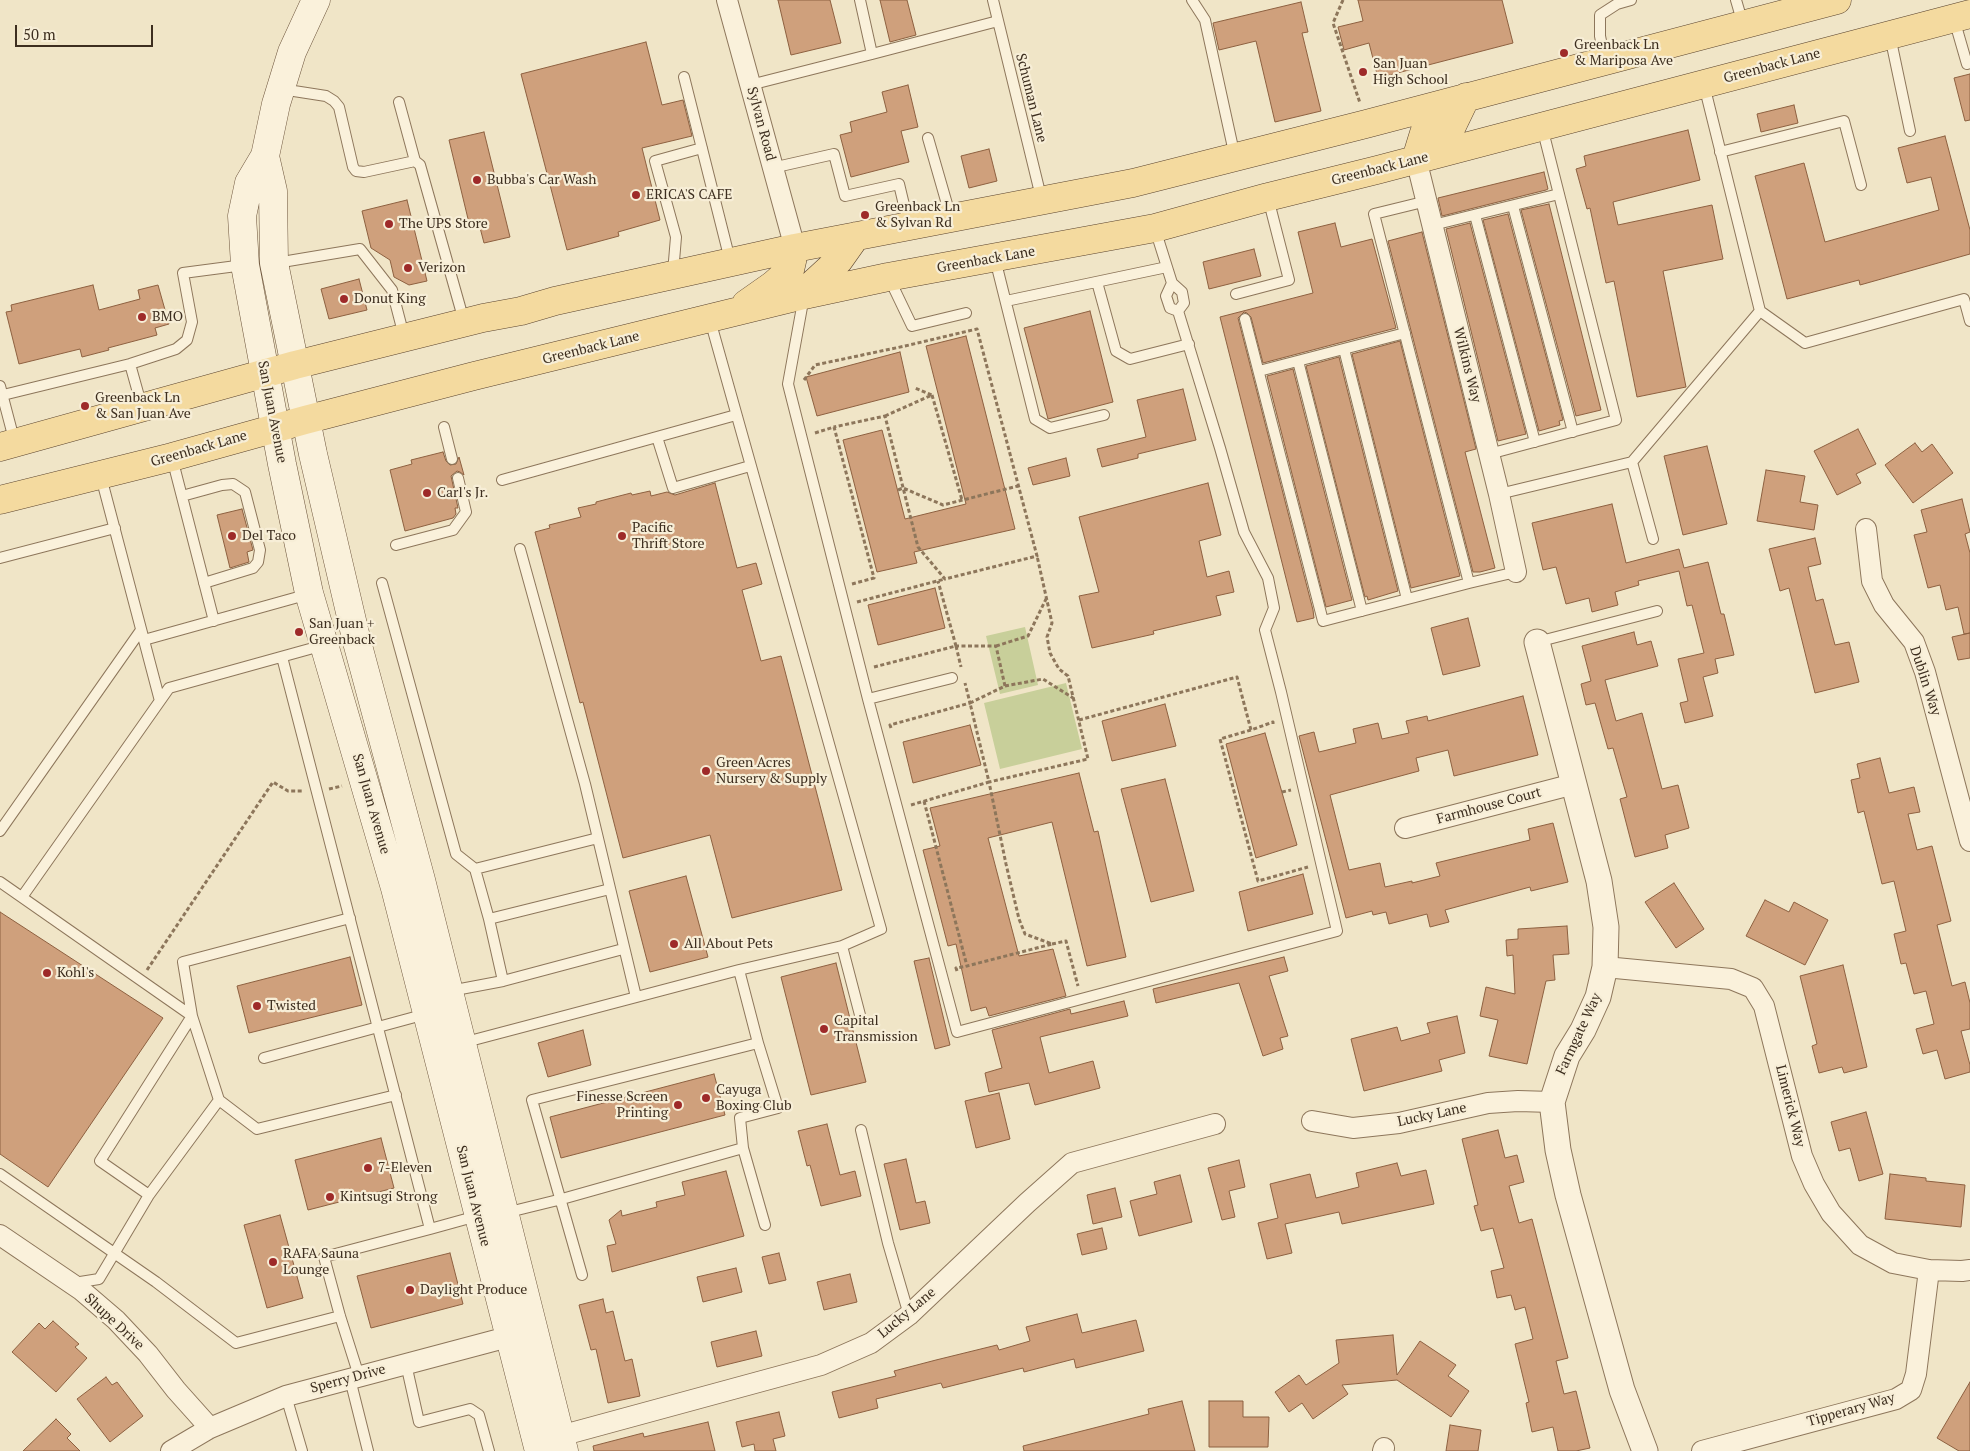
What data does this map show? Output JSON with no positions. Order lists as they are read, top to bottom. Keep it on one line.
{"streets":{"main road":["Greenback Lane","San Juan Avenue"],"street":["Sylvan Road","Wilkins Way","Dublin Way","Farmhouse Court","Farmgate Way","Limerick Way","Lucky Lane","Shupe Drive","Sperry Drive","Tipperary Way"],"lane":["Schuman Lane"]},"crossings":[["Greenback Lane","Wilkins Way"],["Greenback Lane","San Juan Avenue"],["San Juan Avenue","Lucky Lane"],["San Juan Avenue","Sperry Drive"],["Farmhouse Court","Farmgate Way"],["Farmgate Way","Limerick Way"],["Farmgate Way","Lucky Lane"],["Limerick Way","Tipperary Way"],["Shupe Drive","Sperry Drive"]],"places":["Greenback Ln & Mariposa Ave","San Juan High School","Bubba's Car Wash","ERICA'S CAFE","Greenback Ln & Sylvan Rd","The UPS Store","Verizon","Donut King","BMO","Greenback Ln & San Juan Ave","Carl's Jr.","Del Taco","Pacific Thrift Store","San Juan + Greenback","Green Acres Nursery & Supply","All About Pets","Kohl's","Twisted","Capital Transmission","Cayuga Boxing Club","Finesse Screen Printing","7-Eleven","Kintsugi Strong","RAFA Sauna Lounge","Daylight Produce"],"scale_bar":"50 m"}
